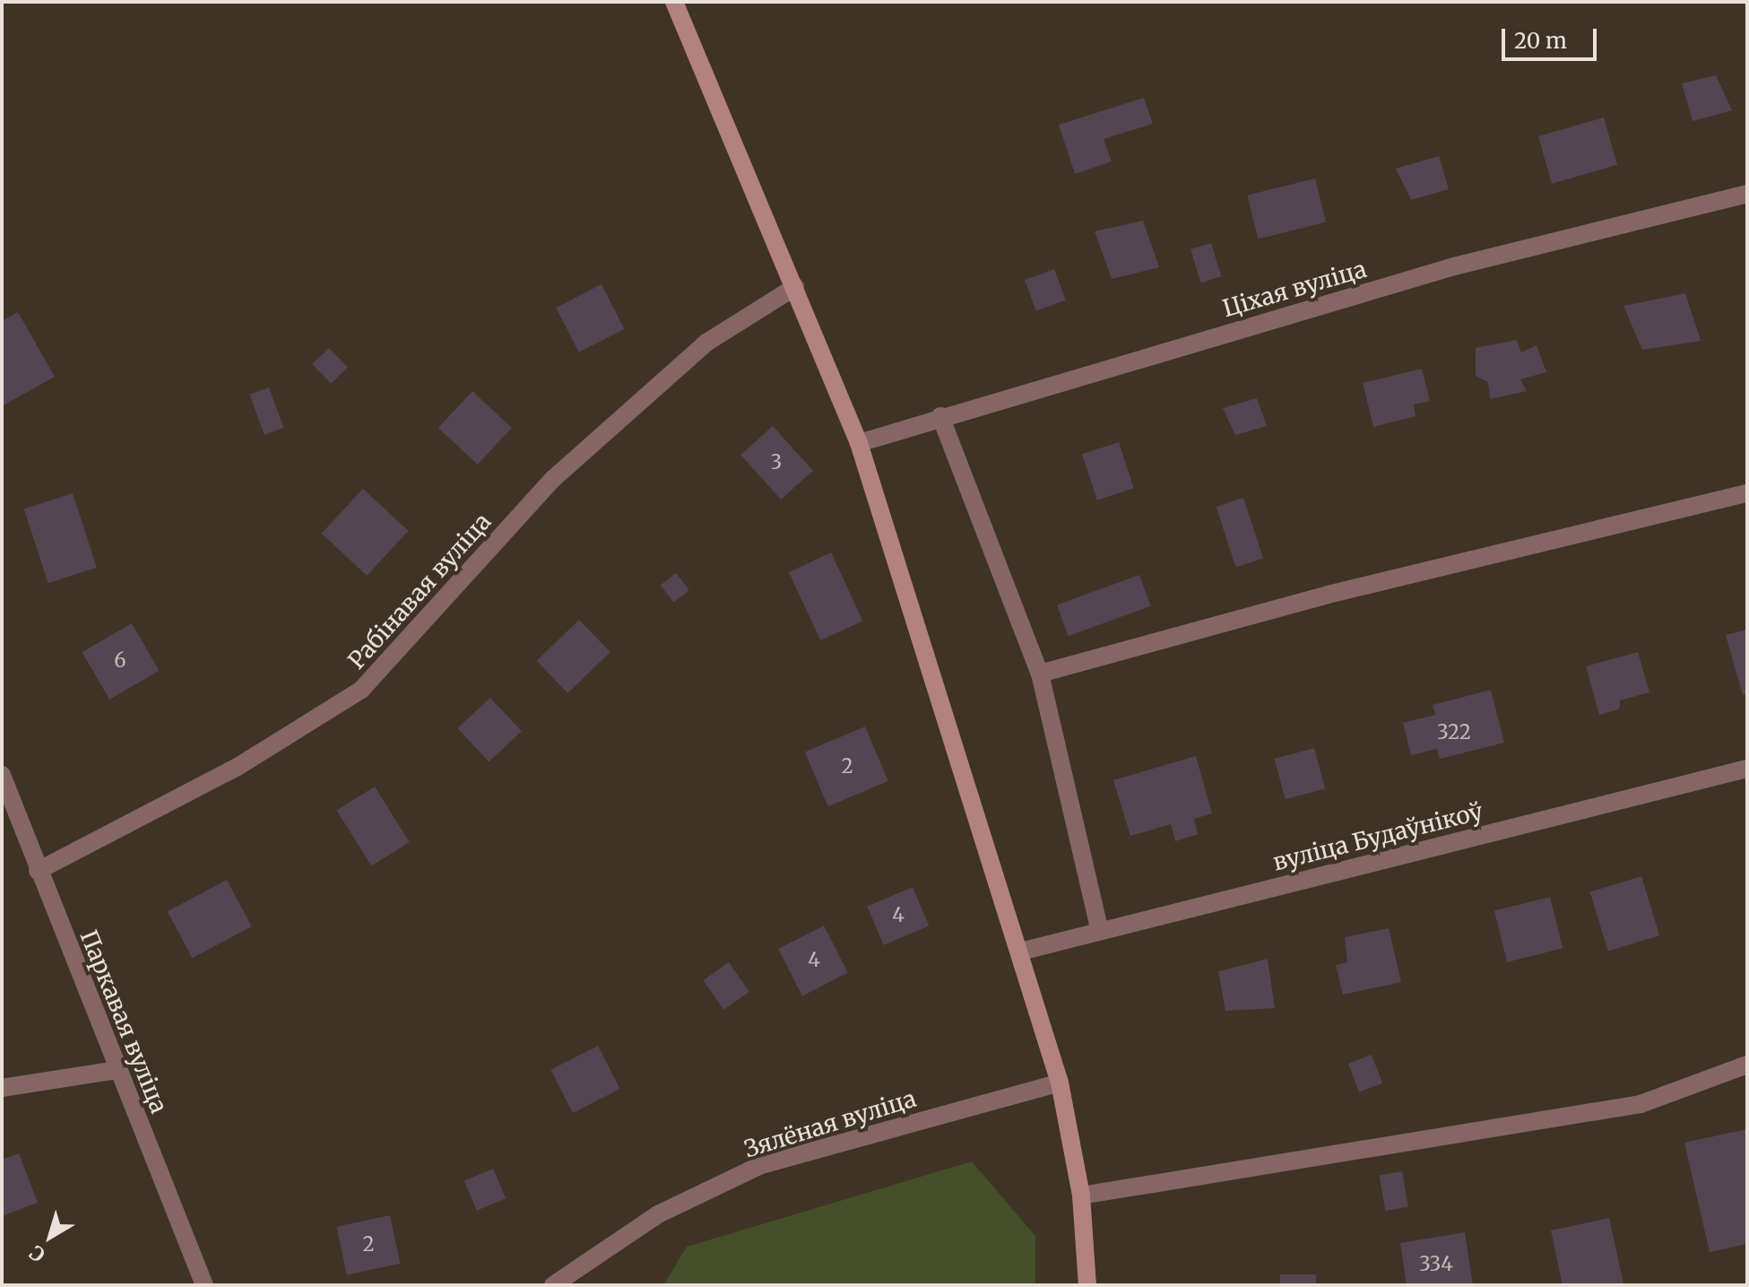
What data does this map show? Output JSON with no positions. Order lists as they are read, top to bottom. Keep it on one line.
{"streets":{"street":["Ціхая вуліца","Рабінавая вуліца","вуліца Будаўнікоў","Паркавая вуліца","Зялёная вуліца"]},"crossings":[["Рабінавая вуліца","Паркавая вуліца"]],"house_numbers":["3","6","322","2","4","4","2","334"],"scale_bar":"20 m","north":"bottom left"}
